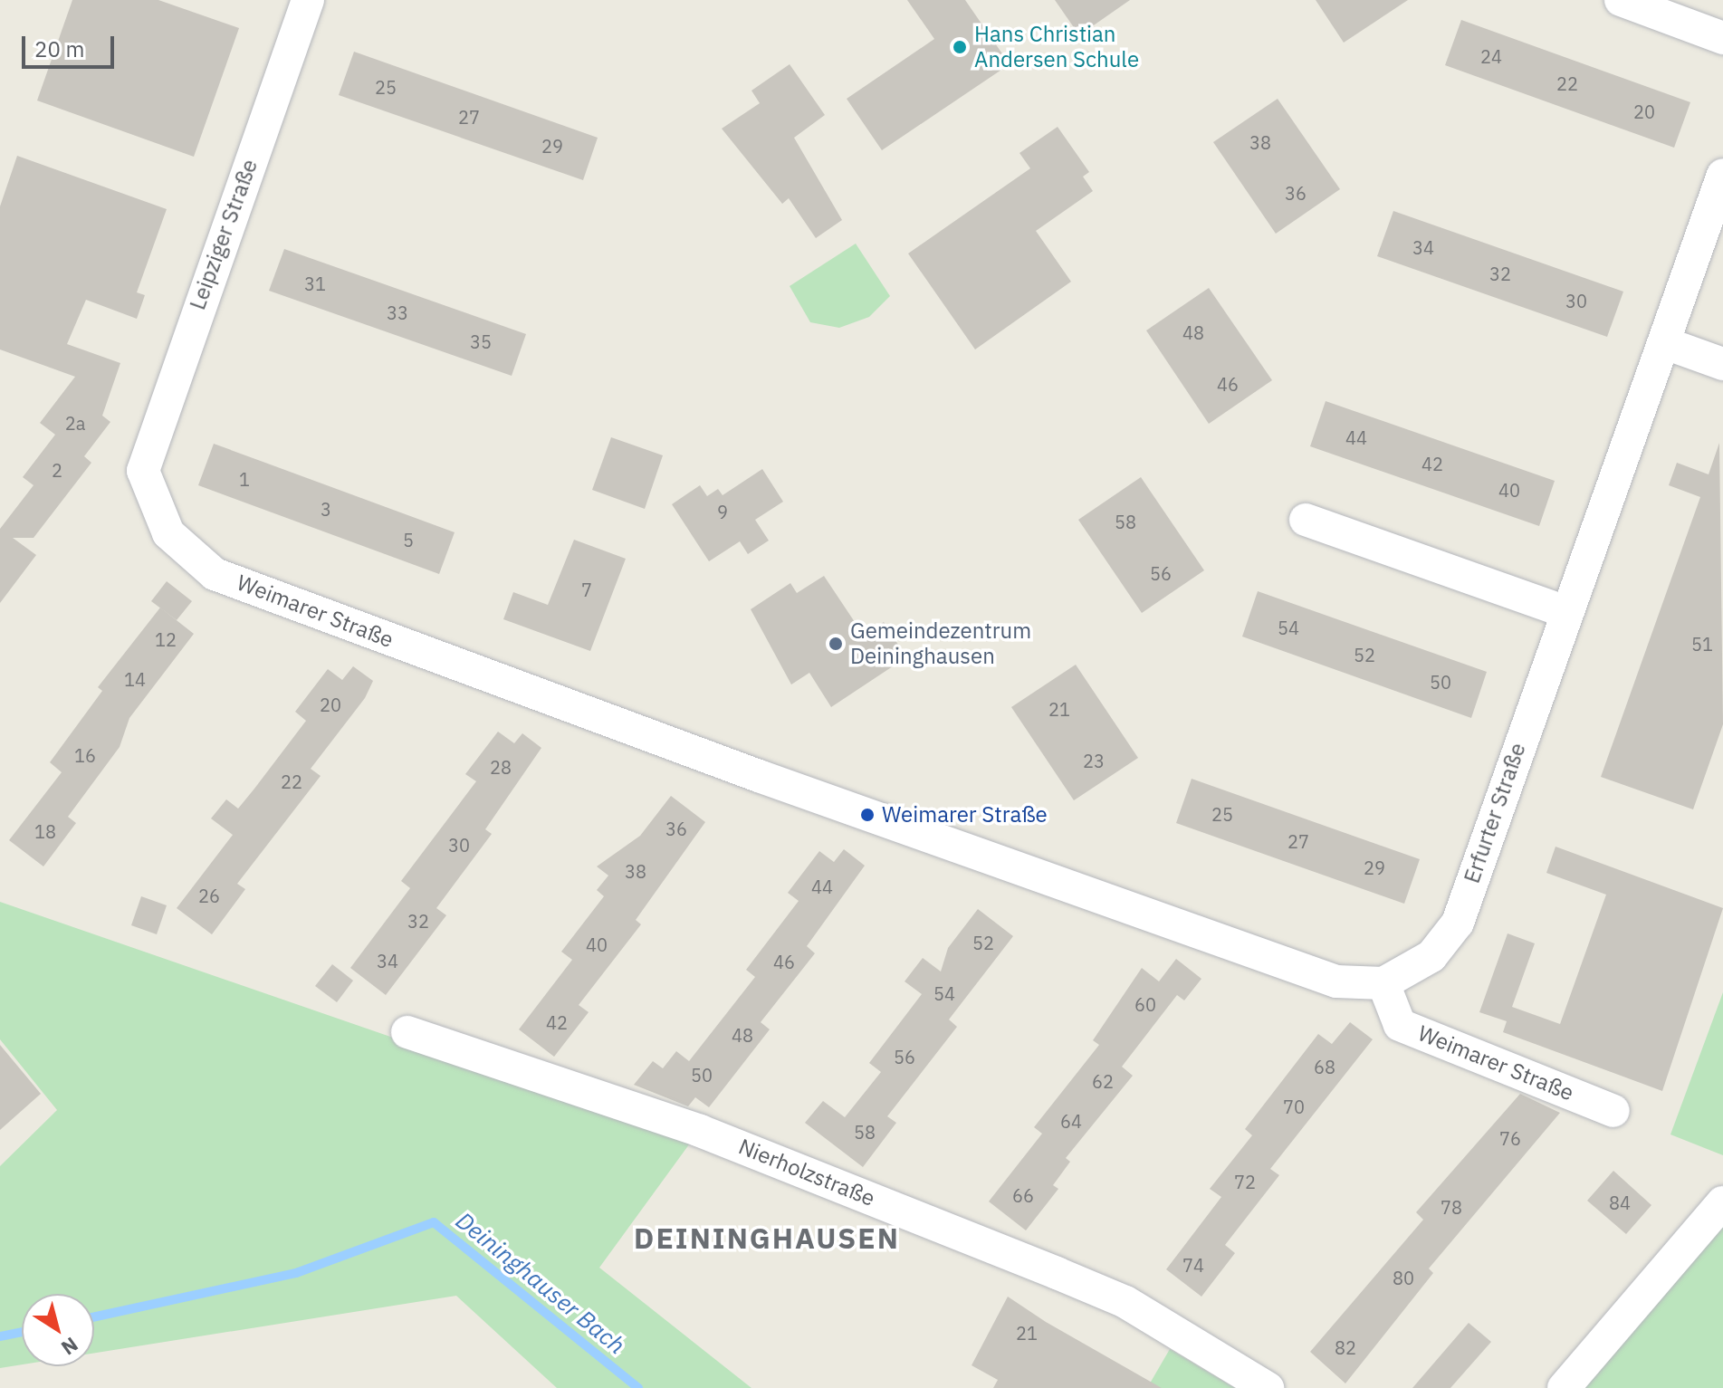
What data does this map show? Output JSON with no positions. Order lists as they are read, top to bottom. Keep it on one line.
{"streets":{"street":["Leipziger Straße","Weimarer Straße","Erfurter Straße","Nierholzstraße"]},"crossings":[["Leipziger Straße","Weimarer Straße"],["Weimarer Straße","Erfurter Straße"]],"districts":["DEININGHAUSEN"],"water":["Deininghauser Bach"],"places":["Hans Christian Andersen Schule","Gemeindezentrum Deininghausen","Weimarer Straße"],"house_numbers":["24","22","25","20","27","38","29","36","34","32","31","30","33","48","35","46","2a","44","42","2","1","40","3","9","58","5","56","7","54","12","51","52","14","50","20","21","16","23","28","22","25","36","18","27","30","29","38","44","26","32","52","40","34","46","54","60","42","48","56","68","50","62","70","64","58","76","72","66","84","78","74","80","21","82"],"scale_bar":"20 m","north":"bottom right"}
